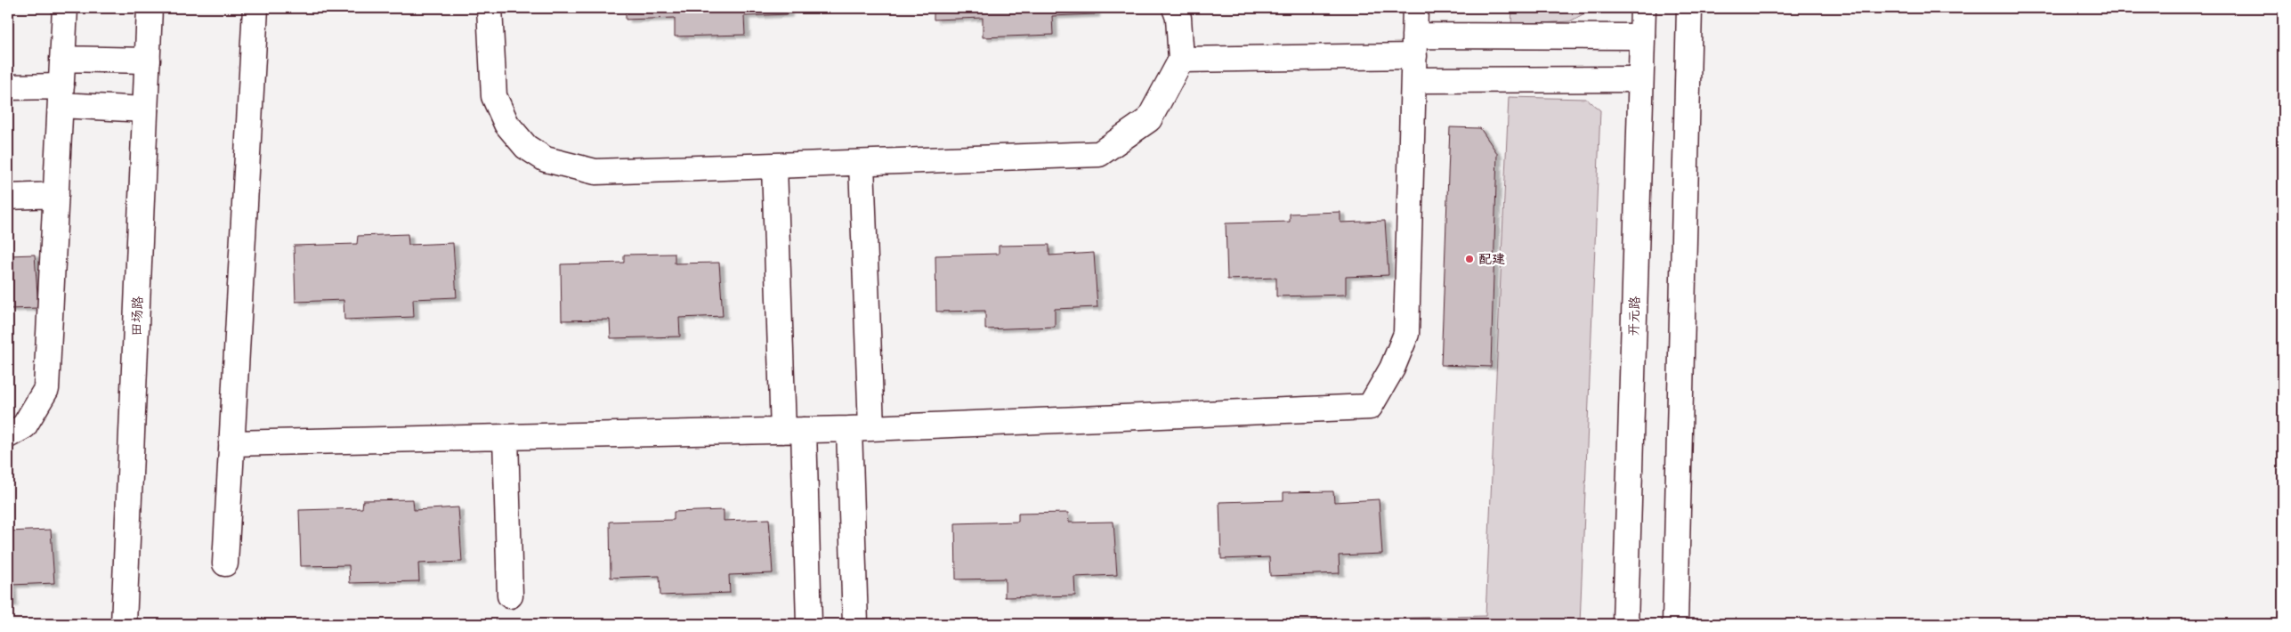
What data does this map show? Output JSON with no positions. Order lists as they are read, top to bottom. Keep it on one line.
{"streets":{"street":["田场路","开元路"]},"places":["配建"]}
